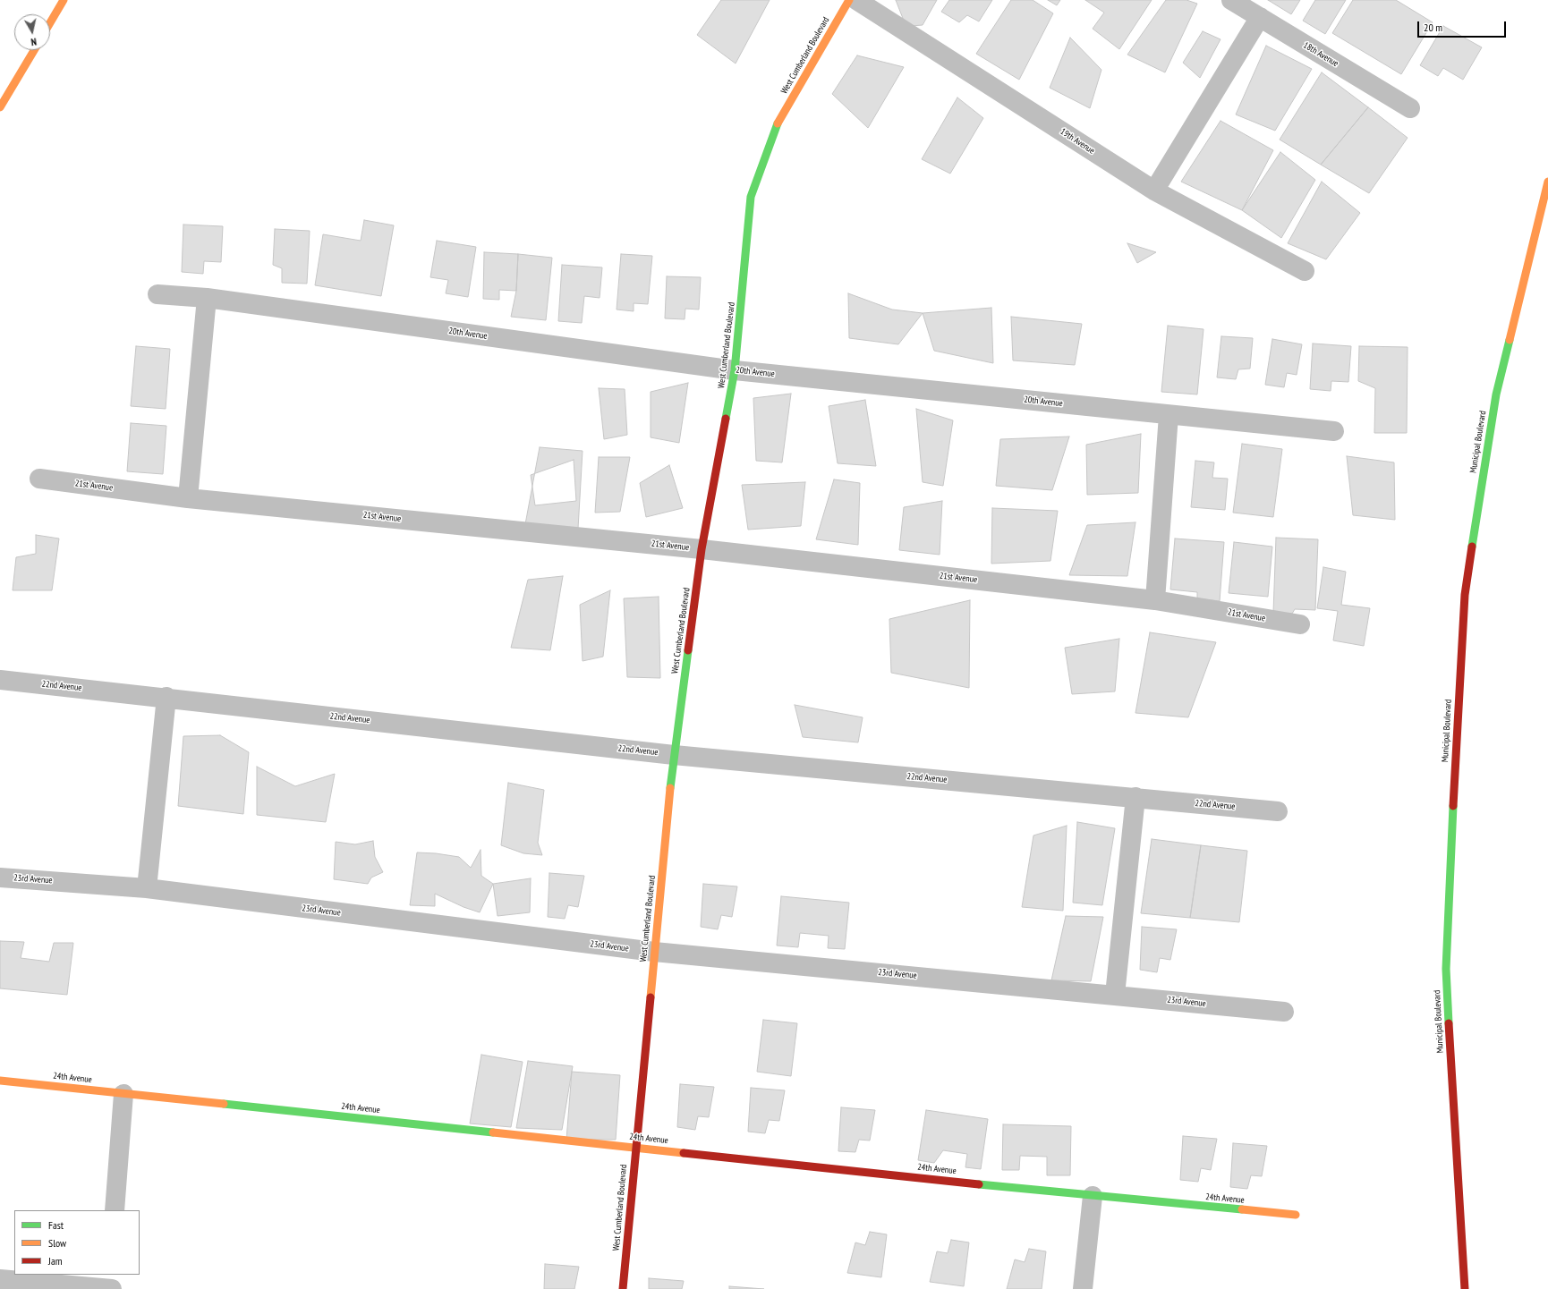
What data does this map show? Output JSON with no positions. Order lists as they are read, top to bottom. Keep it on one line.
{"streets":{"street":["18th Avenue","West Cumberland Boulevard","19th Avenue","20th Avenue","Municipal Boulevard","21st Avenue","22nd Avenue","23rd Avenue","24th Avenue"]},"crossings":[["West Cumberland Boulevard","20th Avenue"],["West Cumberland Boulevard","21st Avenue"],["West Cumberland Boulevard","22nd Avenue"],["West Cumberland Boulevard","23rd Avenue"],["West Cumberland Boulevard","24th Avenue"]],"legend":["Fast","Slow","Jam"],"scale_bar":"20 m","north":"bottom"}
